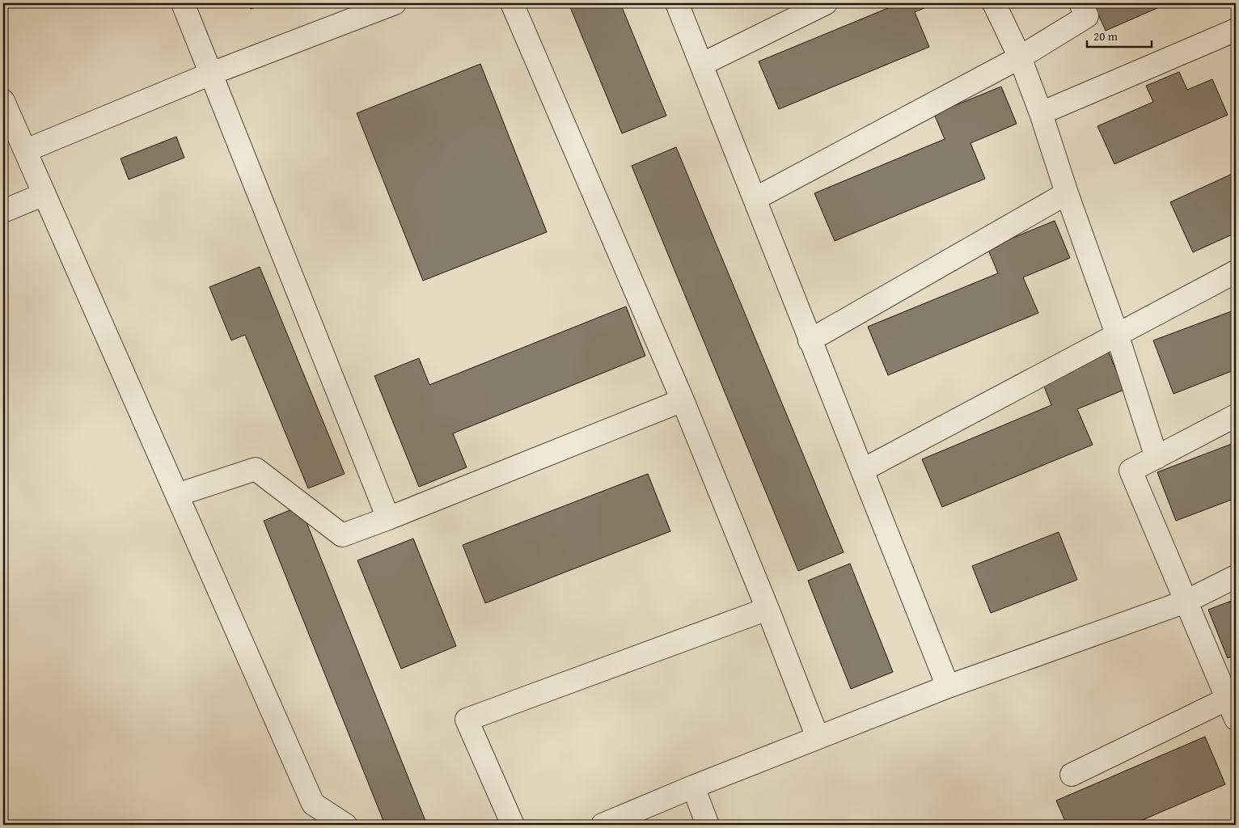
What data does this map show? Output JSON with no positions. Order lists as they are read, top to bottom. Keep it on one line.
{"scale_bar":"20 m"}
